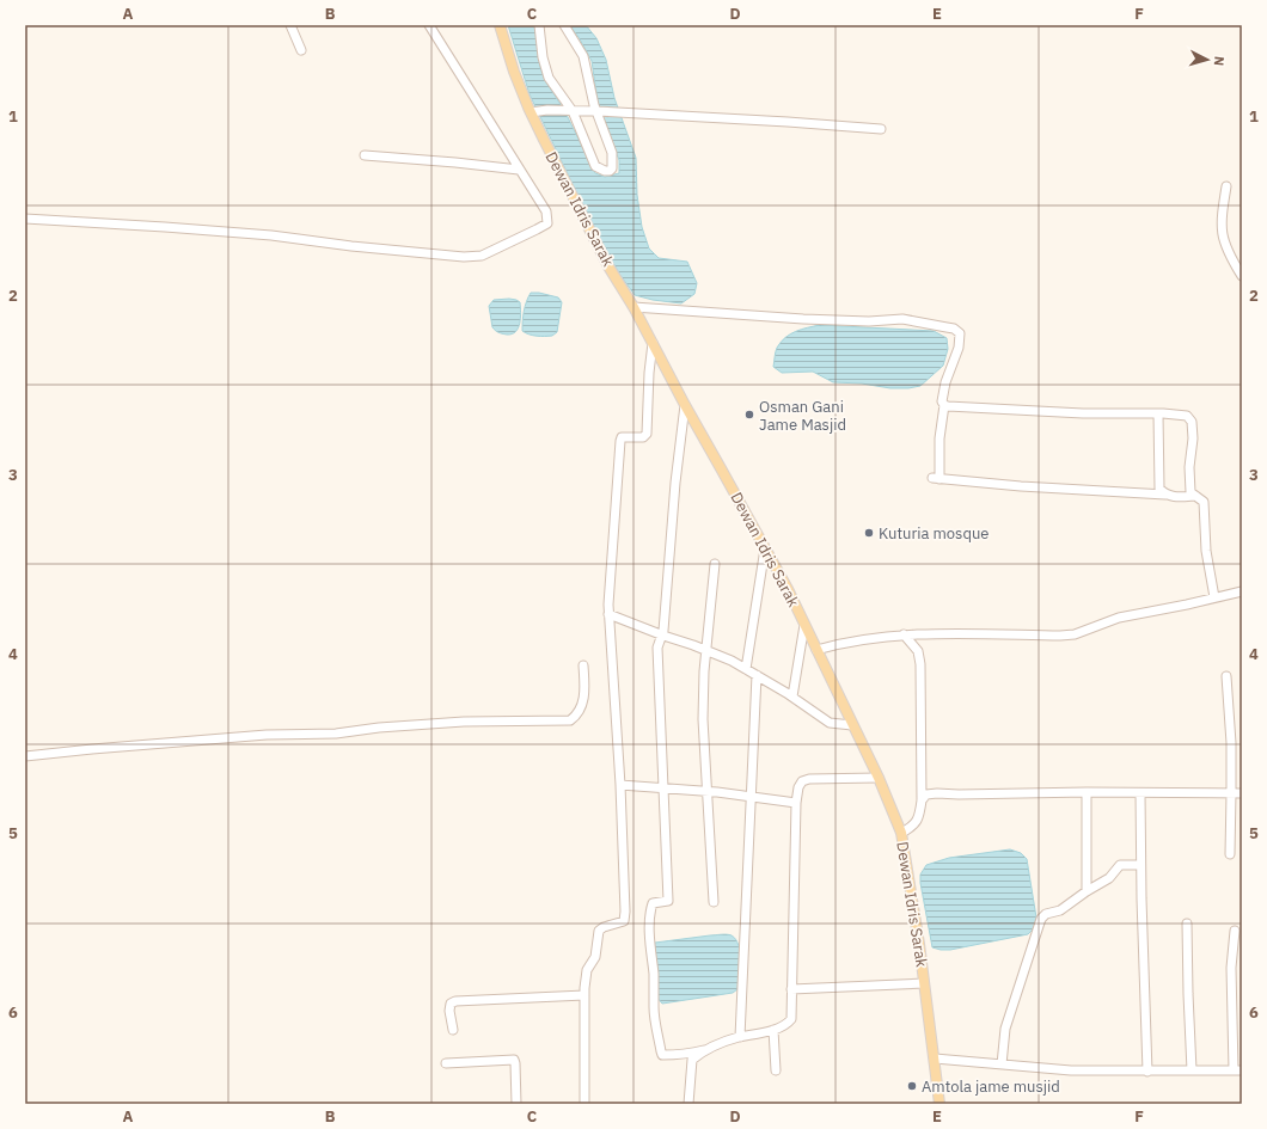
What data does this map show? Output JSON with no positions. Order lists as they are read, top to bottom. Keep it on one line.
{"streets":{"main road":["Dewan Idris Sarak"]},"places":["Osman Gani Jame Masjid","Kuturia mosque","Amtola jame musjid"],"north":"right","grid":{"columns":["A","B","C","D","E","F"],"rows":["1","2","3","4","5","6"]}}
